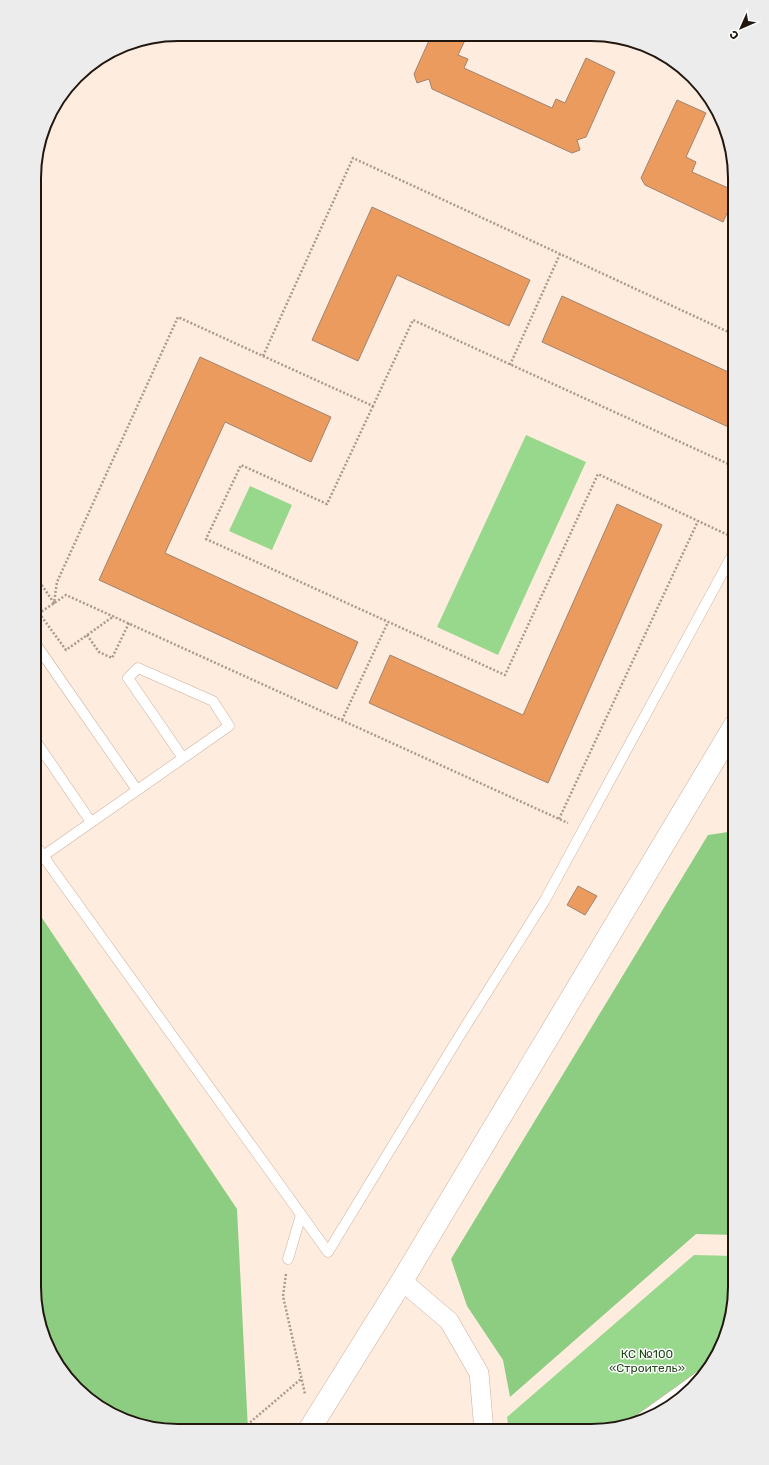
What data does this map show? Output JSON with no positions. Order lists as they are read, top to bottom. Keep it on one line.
{"parks":["КС №100 «Строитель»"],"north":"bottom left"}
